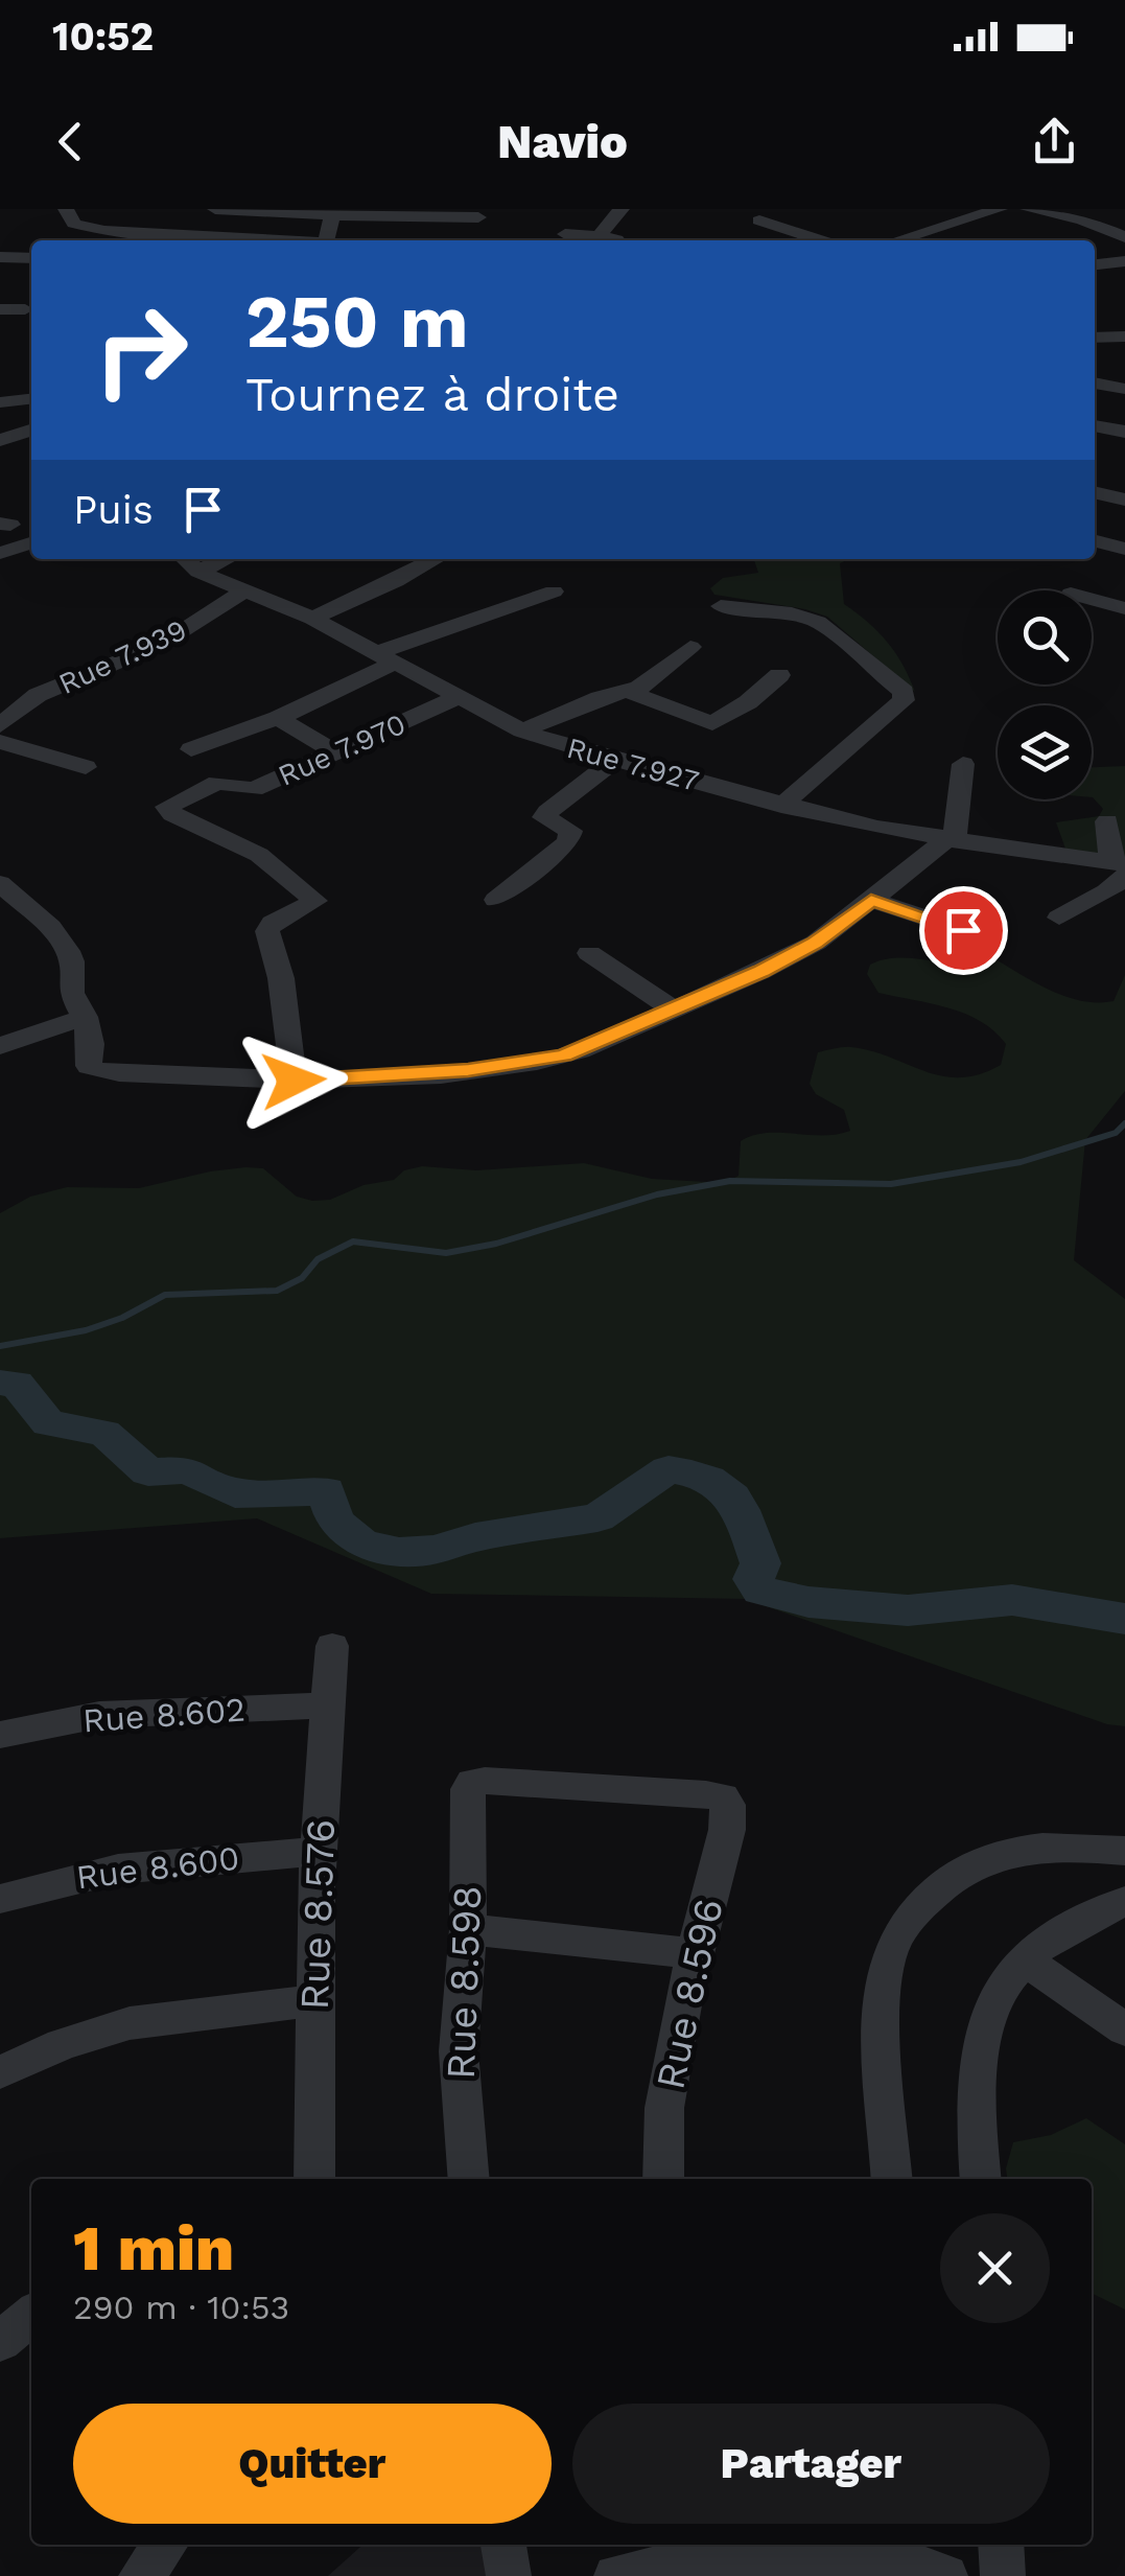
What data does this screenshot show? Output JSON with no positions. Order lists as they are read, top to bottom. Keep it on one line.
{"streets":{"street":["Rue 7.939","Rue 7.970","Rue 7.927","Rue 8.602","Rue 8.600","Rue 8.576","Rue 8.598","Rue 8.596"]},"crossings":[["Rue 7.939","Rue 7.927"],["Rue 7.970","Rue 7.927"],["Rue 8.602","Rue 8.576"],["Rue 8.600","Rue 8.576"],["Rue 8.598","Rue 8.596"]],"page":{"status":"10:52","header":"Navio","turn":["250 m","Tournez à droite"],"then":"Puis","heading":["1 min","290 m · 10:53"],"buttons":["Quitter","Partager"]}}
